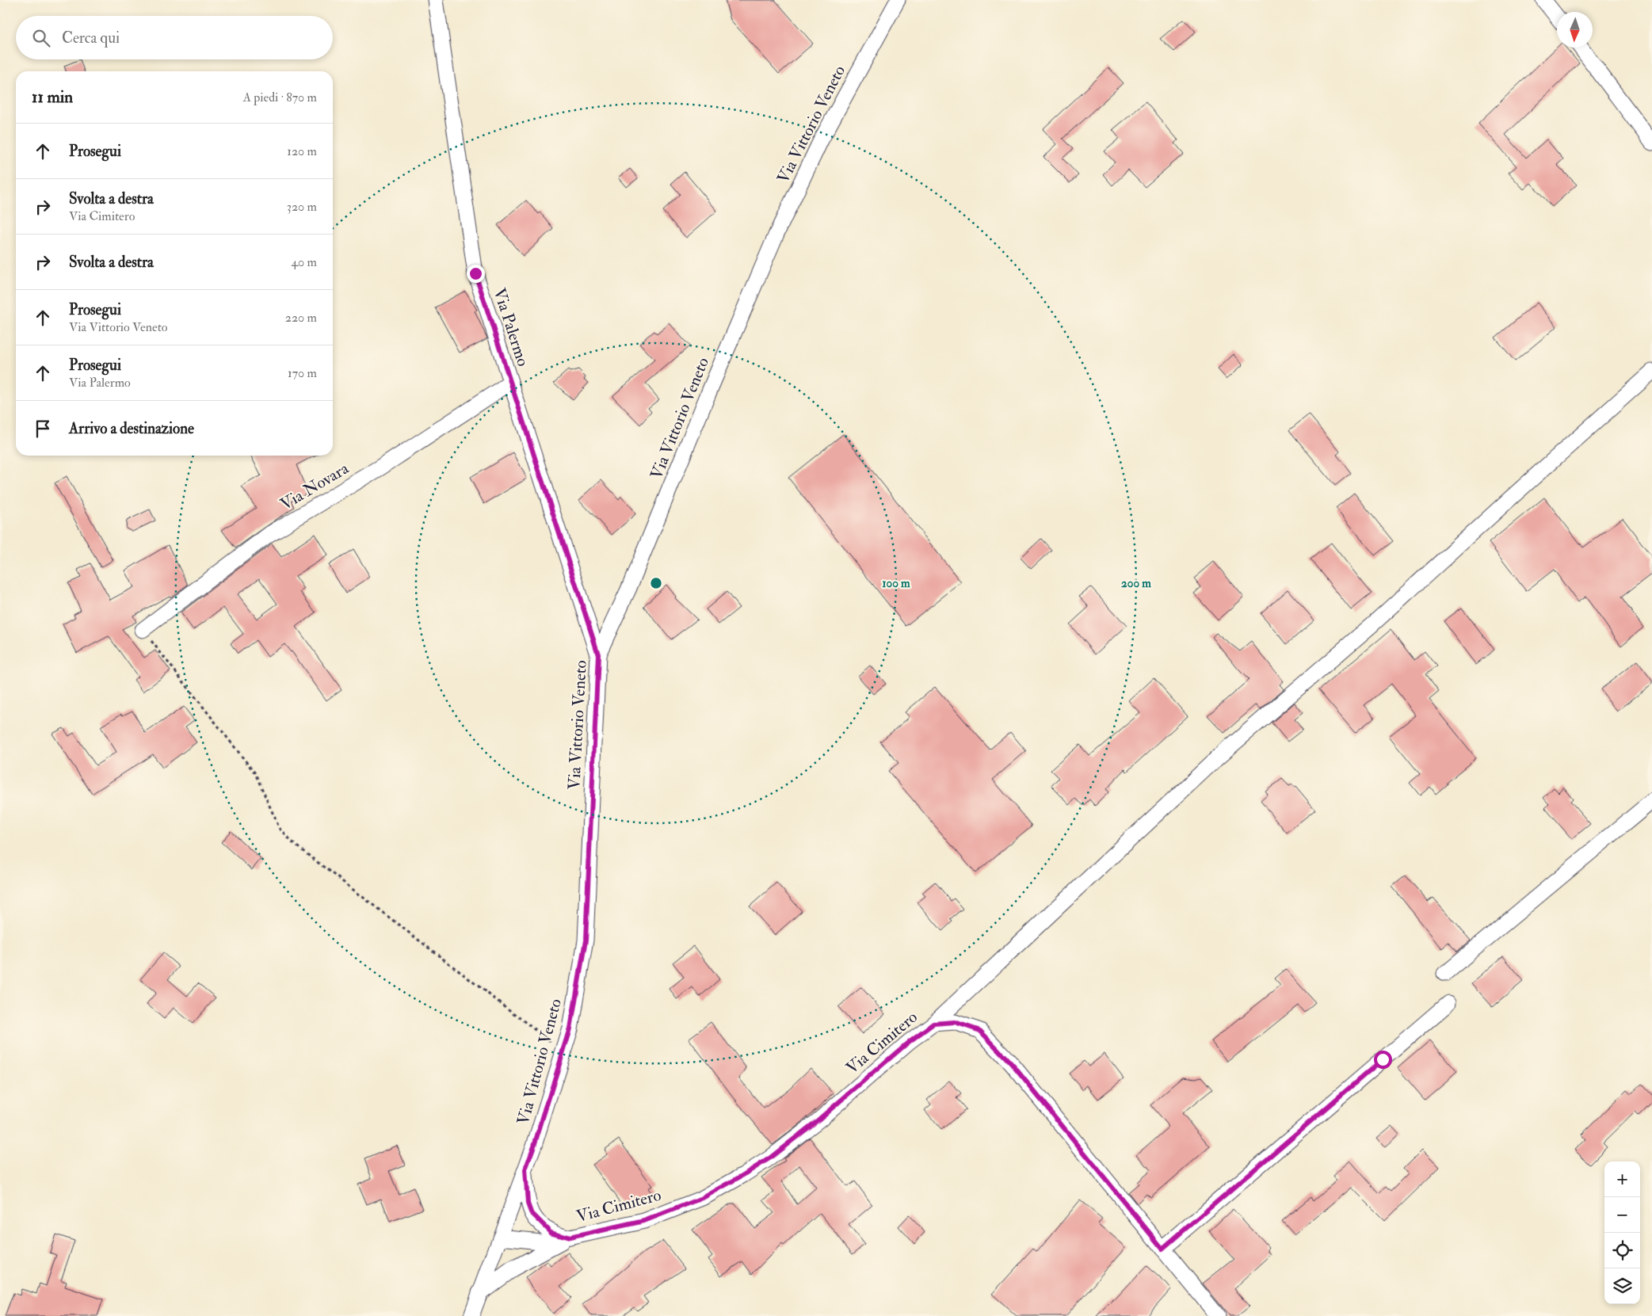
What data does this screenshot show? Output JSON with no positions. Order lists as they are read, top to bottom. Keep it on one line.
{"streets":{"street":["Via Vittorio Veneto","Via Palermo","Via Novara","Via Cimitero"]},"crossings":[["Via Vittorio Veneto","Via Palermo"],["Via Vittorio Veneto","Via Cimitero"],["Via Palermo","Via Novara"]],"north":"bottom","page":{"search":"Cerca qui","heading":["11 min","A piedi · 870 m"],"list":[["Prosegui","120 m"],["Svolta a destra","Via Cimitero","320 m"],["Svolta a destra","40 m"],["Prosegui","Via Vittorio Veneto","220 m"],["Prosegui","Via Palermo","170 m"],"Arrivo a destinazione"],"map_buttons":["+","−"]},"rings":["100 m","200 m"]}
